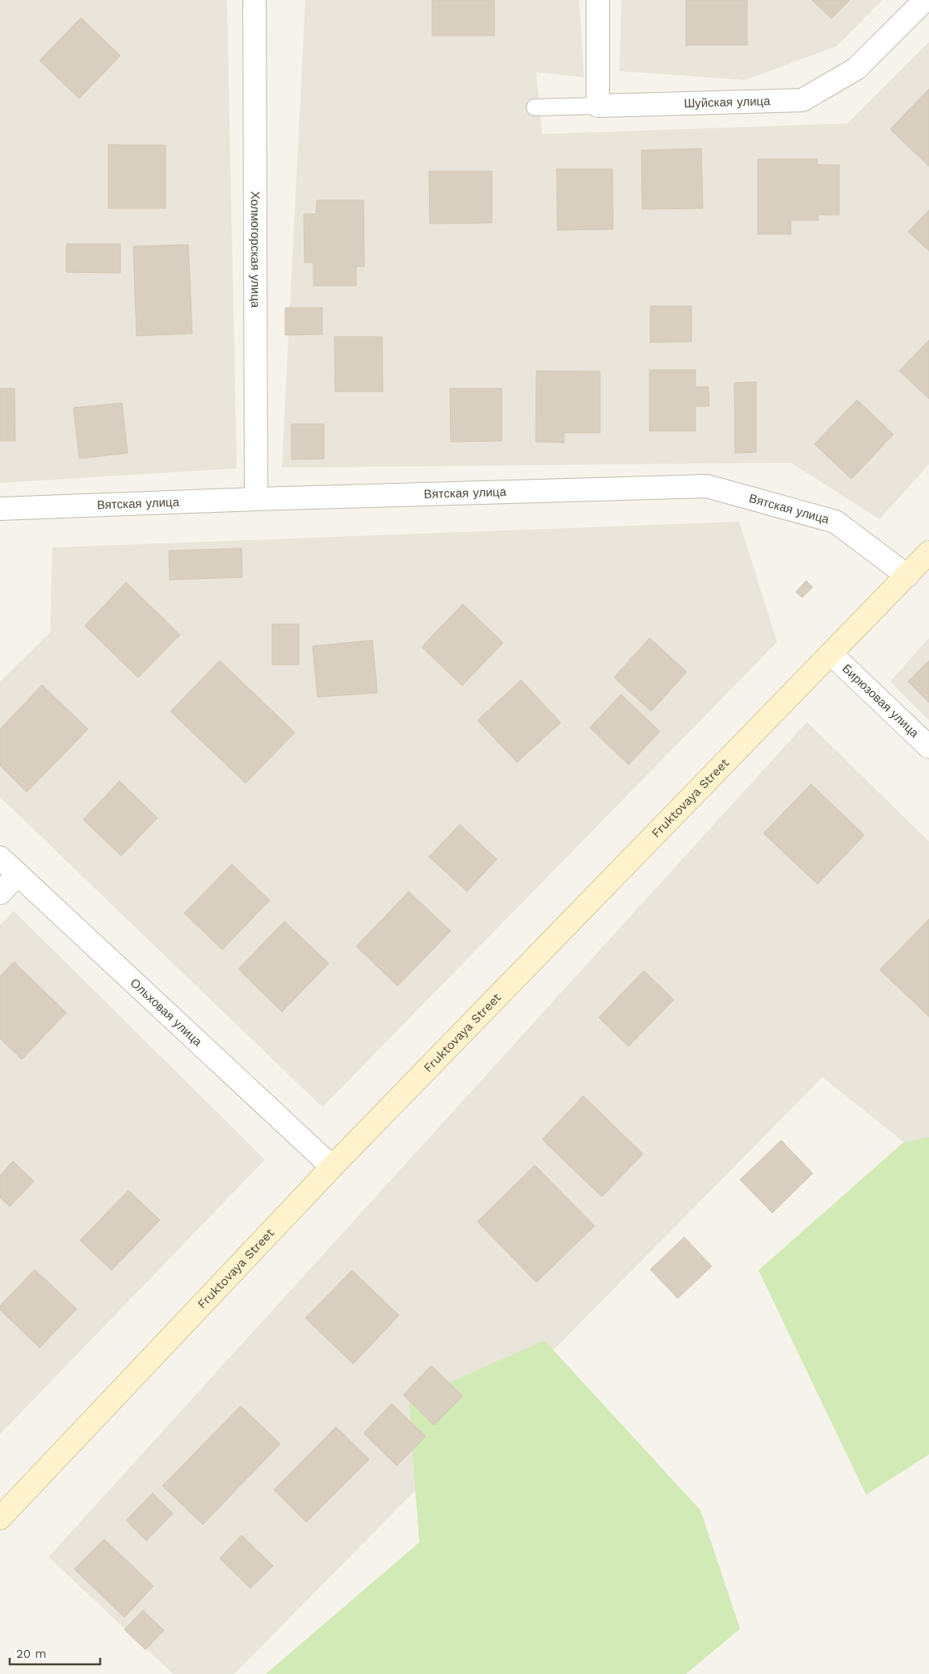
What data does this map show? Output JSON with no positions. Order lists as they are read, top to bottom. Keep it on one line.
{"streets":{"street":["Шуйская улица","Холмогорская улица","Вятская улица","Бирюзовая улица","Fruktovaya Street","Ольховая улица"]},"crossings":[["Холмогорская улица","Вятская улица"],["Вятская улица","Fruktovaya Street"],["Бирюзовая улица","Fruktovaya Street"],["Fruktovaya Street","Ольховая улица"]],"scale_bar":"20 m"}
